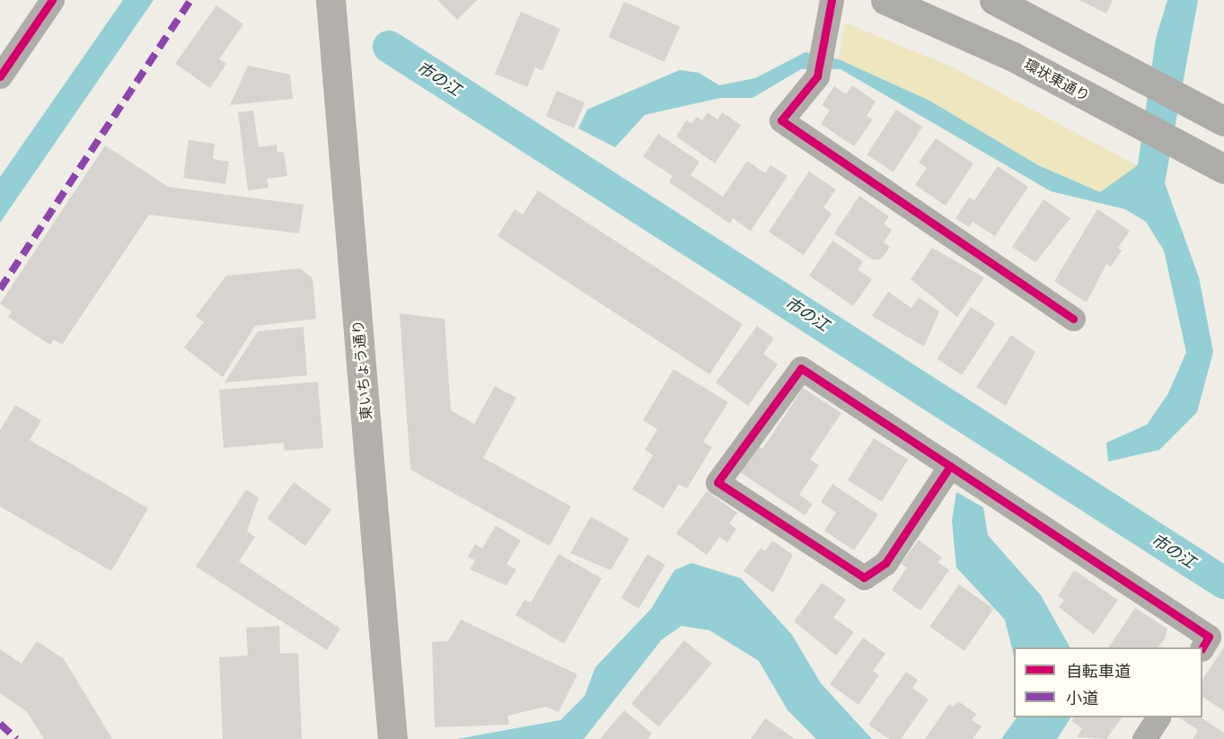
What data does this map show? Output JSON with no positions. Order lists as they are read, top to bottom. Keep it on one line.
{"streets":{"main road":["環状東通り","東いちょう通り"]},"water":["市の江"],"legend":["自転車道","小道"]}
